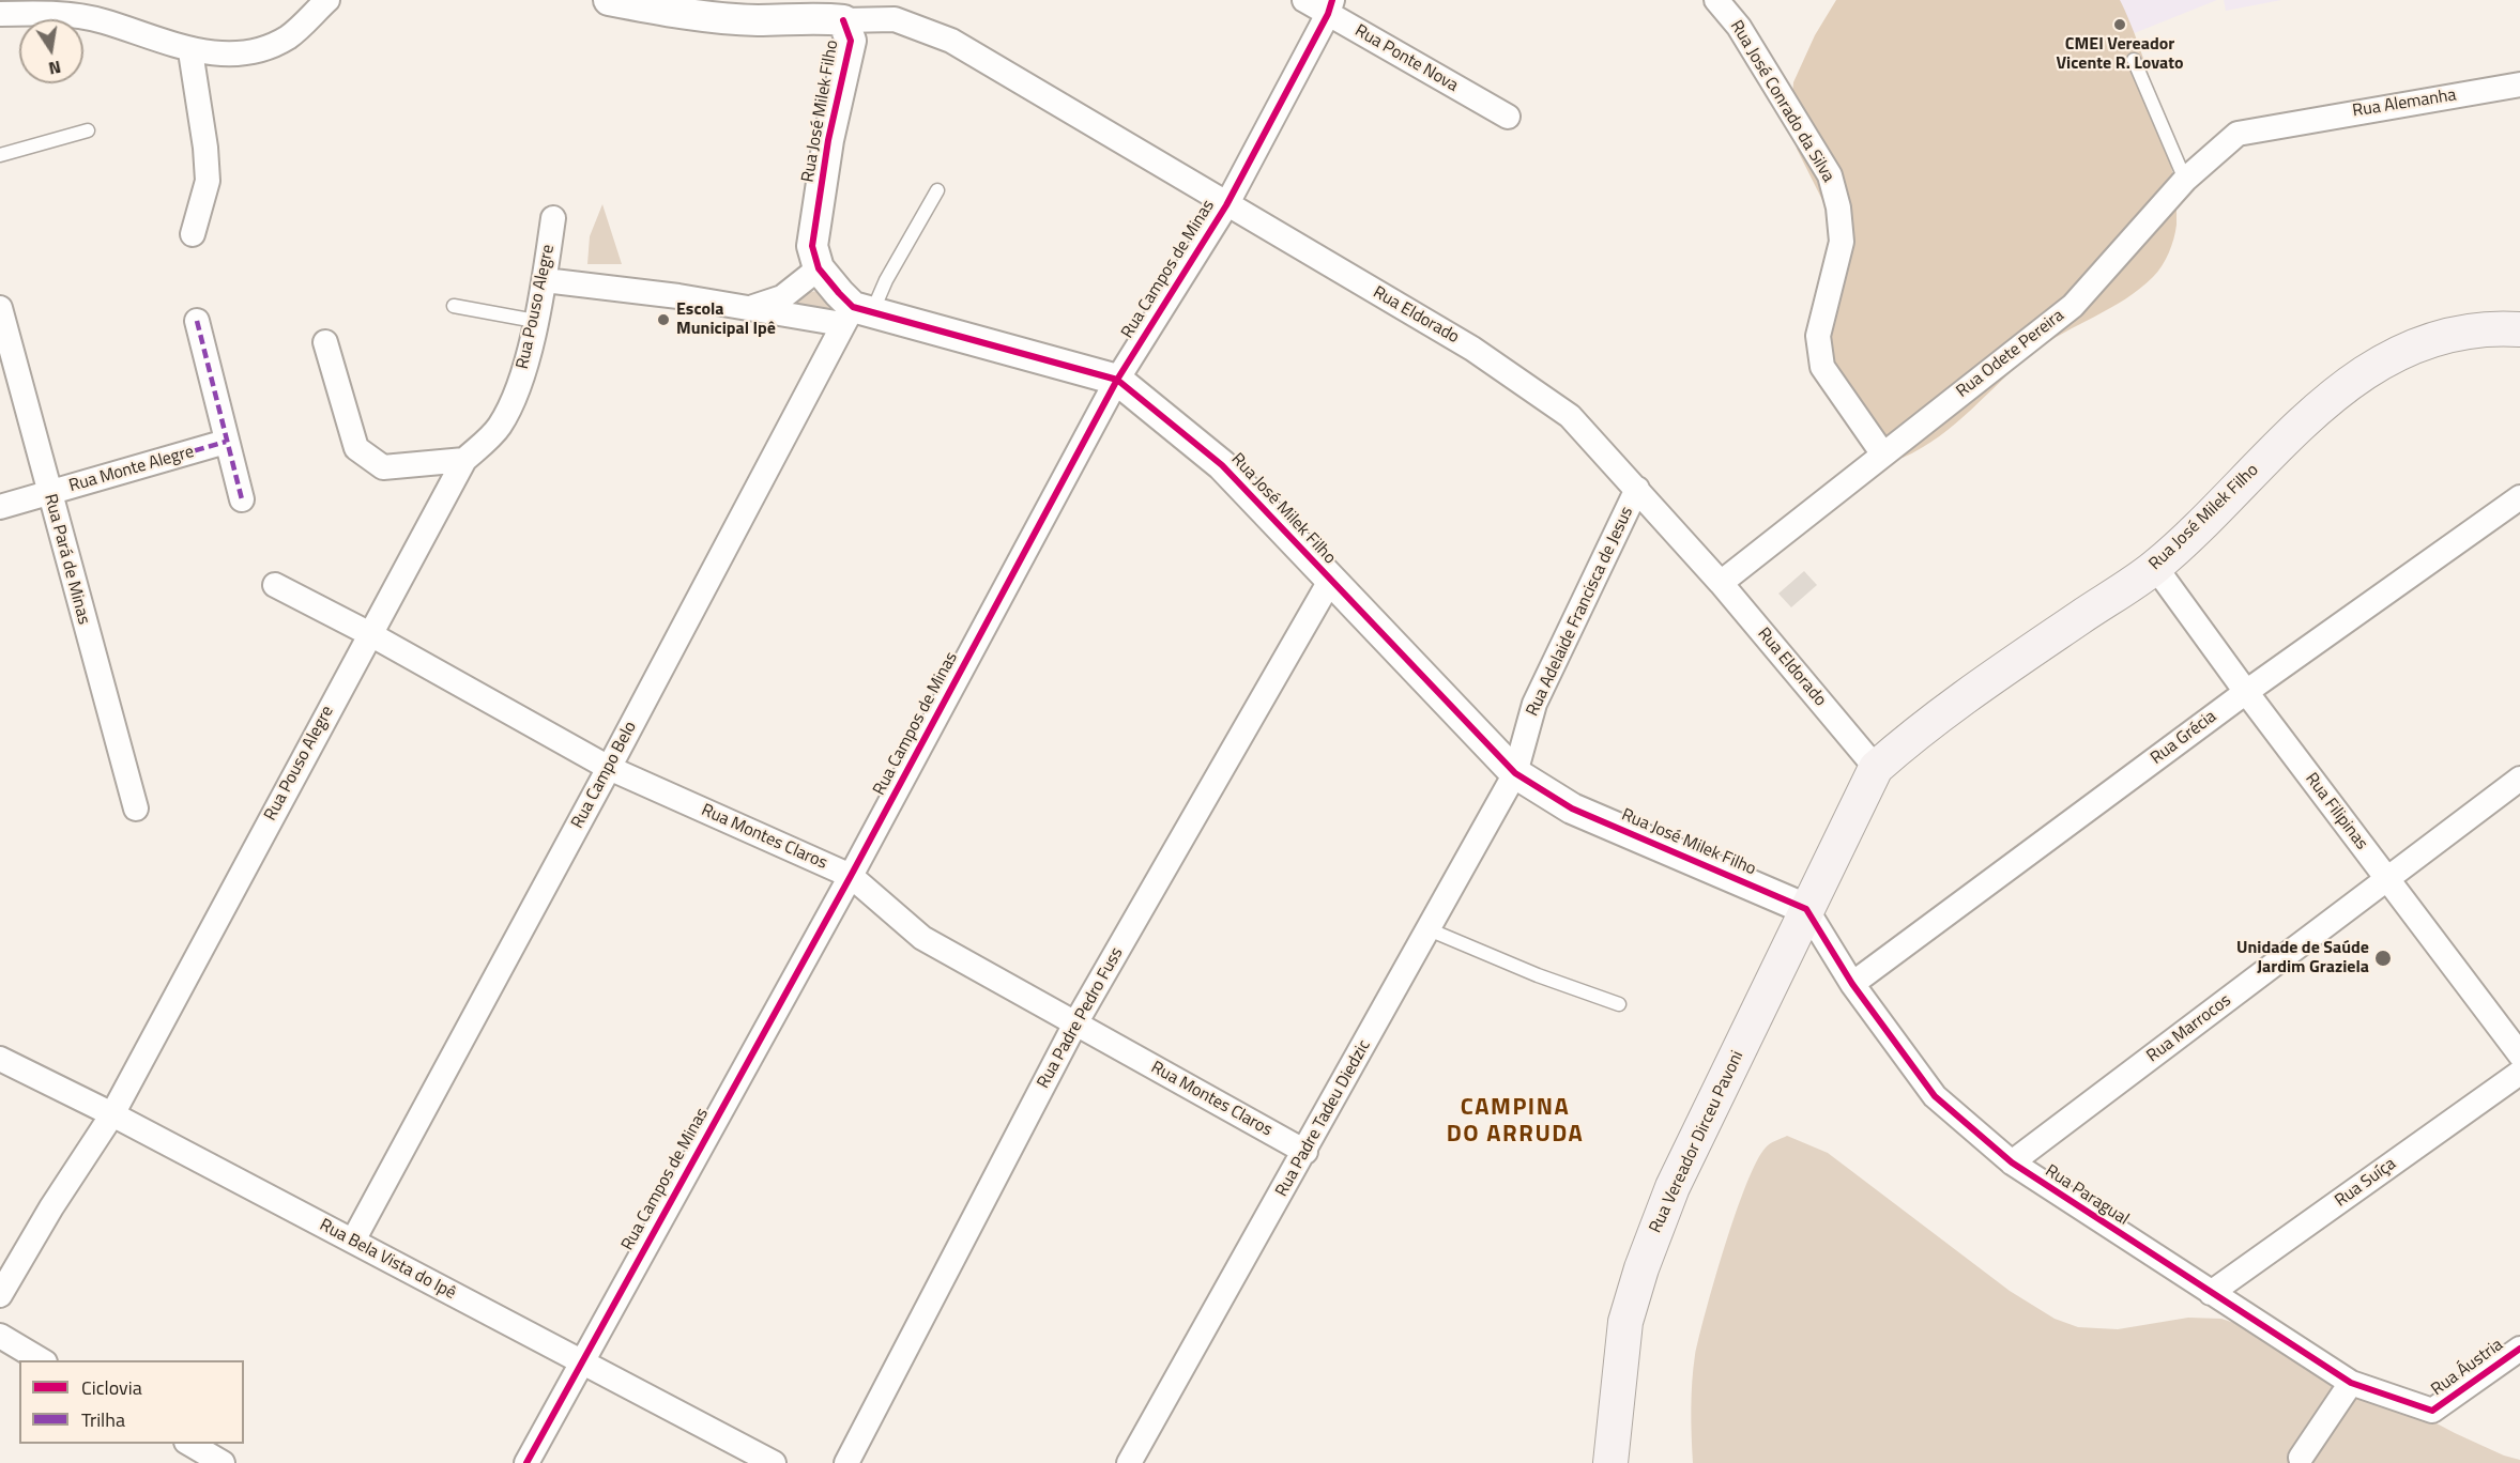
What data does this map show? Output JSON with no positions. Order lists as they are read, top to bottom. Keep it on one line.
{"streets":{"main road":["Rua José Milek Filho","Rua Vereador Dirceu Pavoni"],"street":["Rua Ponte Nova","Rua José Conrado da Silva","Rua Alemanha","Rua Campos de Minas","Rua Pouso Alegre","Rua Eldorado","Rua Odete Pereira","Rua Monte Alegre","Rua Pará de Minas","Rua Adelaide Francisca de Jesus","Rua Grécia","Rua Campo Belo","Rua Filipinas","Rua Montes Claros","Rua Padre Pedro Fuss","Rua Marrocos","Rua Padre Tadeu Diedzic","Rua Suíça","Rua Paragual","Rua Bela Vista do Ipê","Rua Áustria"]},"crossings":[["Rua Ponte Nova","Rua Campos de Minas"],["Rua José Conrado da Silva","Rua Odete Pereira"],["Rua Alemanha","Rua Odete Pereira"],["Rua José Milek Filho","Rua Campos de Minas"],["Rua José Milek Filho","Rua Eldorado"],["Rua José Milek Filho","Rua Adelaide Francisca de Jesus"],["Rua José Milek Filho","Rua Campo Belo"],["Rua José Milek Filho","Rua Filipinas"],["Rua José Milek Filho","Rua Padre Pedro Fuss"],["Rua José Milek Filho","Rua Padre Tadeu Diedzic"],["Rua José Milek Filho","Rua Vereador Dirceu Pavoni"],["Rua José Milek Filho","Rua Paragual"],["Rua Campos de Minas","Rua Eldorado"],["Rua Campos de Minas","Rua Montes Claros"],["Rua Campos de Minas","Rua Bela Vista do Ipê"],["Rua Pouso Alegre","Rua Montes Claros"],["Rua Pouso Alegre","Rua Bela Vista do Ipê"],["Rua Eldorado","Rua Odete Pereira"],["Rua Eldorado","Rua Adelaide Francisca de Jesus"],["Rua Monte Alegre","Rua Pará de Minas"],["Rua Adelaide Francisca de Jesus","Rua Padre Tadeu Diedzic"],["Rua Grécia","Rua Filipinas"],["Rua Grécia","Rua Paragual"],["Rua Campo Belo","Rua Montes Claros"],["Rua Campo Belo","Rua Bela Vista do Ipê"],["Rua Filipinas","Rua Marrocos"],["Rua Montes Claros","Rua Padre Pedro Fuss"],["Rua Montes Claros","Rua Padre Tadeu Diedzic"],["Rua Marrocos","Rua Paragual"],["Rua Vereador Dirceu Pavoni","Rua Paragual"],["Rua Suíça","Rua Paragual"],["Rua Paragual","Rua Áustria"]],"districts":["CAMPINA DO ARRUDA"],"places":["CMEI Vereador Vicente R. Lovato","Escola Municipal Ipê","Unidade de Saúde Jardim Graziela"],"legend":["Ciclovia","Trilha"],"north":"bottom"}
